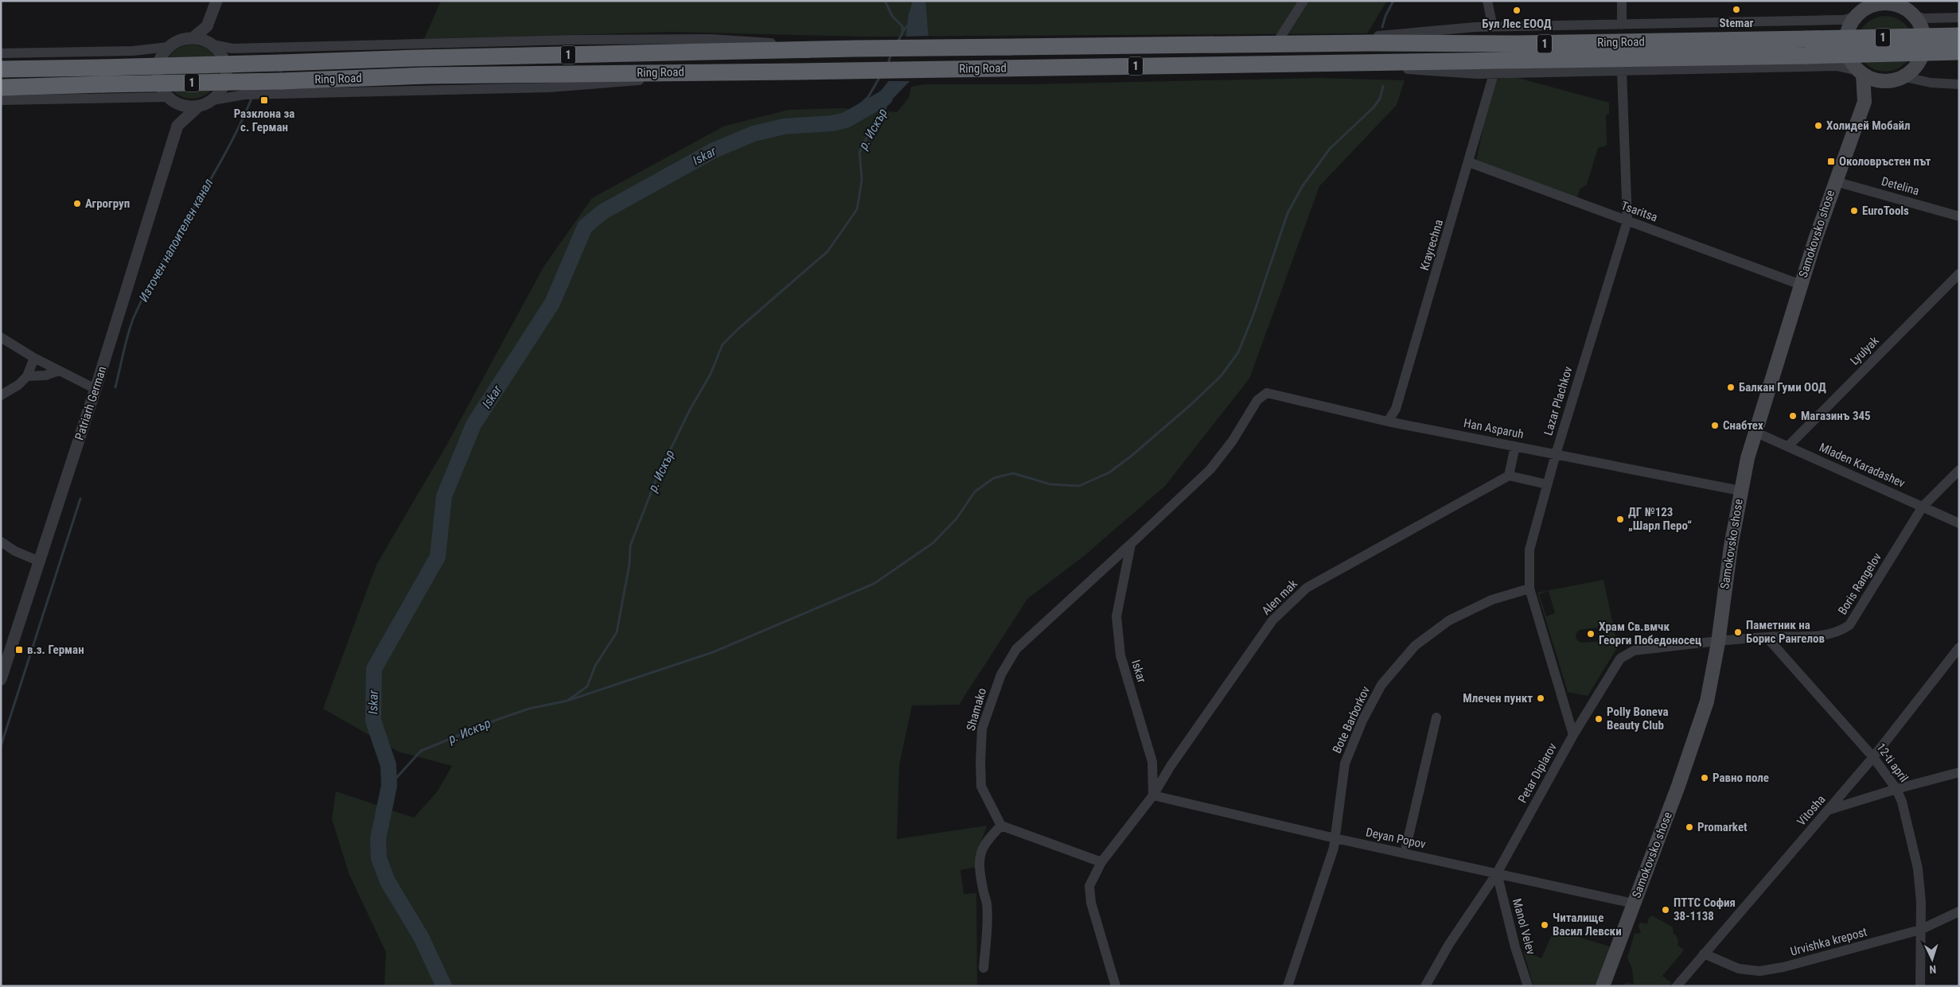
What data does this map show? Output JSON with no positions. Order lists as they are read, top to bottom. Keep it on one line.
{"streets":{"highway":["1","Ring Road"],"main road":["Samokovsko shose"],"street":["Detelina","Tsaritsa","Krayrechna","Lyulyak","Lazar Plachkov","Patriarh German","Han Asparuh","Mladen Karadashev","Boris Rangelov","Alen mak","Iskar","Shamako","Bote Barborkov","12-ti april","Petar Diplarov","Vitosha","Deyan Popov","Manol Velev","Urvishka krepost"]},"crossings":[["Ring Road","Samokovsko shose"],["Ring Road","Krayrechna"],["Ring Road","Lazar Plachkov"],["Detelina","Samokovsko shose"],["Tsaritsa","Samokovsko shose"],["Tsaritsa","Krayrechna"],["Tsaritsa","Lazar Plachkov"],["Samokovsko shose","Han Asparuh"],["Samokovsko shose","Mladen Karadashev"],["Samokovsko shose","Boris Rangelov"],["Samokovsko shose","Petar Diplarov"],["Samokovsko shose","Deyan Popov"],["Krayrechna","Han Asparuh"],["Lyulyak","Mladen Karadashev"],["Lazar Plachkov","Han Asparuh"],["Lazar Plachkov","Bote Barborkov"],["Lazar Plachkov","Petar Diplarov"],["Han Asparuh","Iskar"],["Han Asparuh","Shamako"],["Mladen Karadashev","Boris Rangelov"],["Boris Rangelov","12-ti april"],["Boris Rangelov","Petar Diplarov"],["Alen mak","Iskar"],["Alen mak","Deyan Popov"],["Iskar","Shamako"],["Iskar","Deyan Popov"],["Bote Barborkov","Deyan Popov"],["12-ti april","Vitosha"],["12-ti april","Urvishka krepost"],["Petar Diplarov","Deyan Popov"],["Petar Diplarov","Manol Velev"],["Vitosha","Urvishka krepost"],["Deyan Popov","Manol Velev"]],"water":["р. Искър","Iskar","Източен напоителен канал"],"places":{"other":["Stemar","Бул Лес ЕООД","Холидей Мобайл","Агрогруп","EuroTools","Балкан Гуми ООД","Магазинъ 345","Снабтех","ДГ №123 „Шарл Перо“","Паметник на Борис Рангелов","Храм Св.вмчк Георги Победоносец","Млечен пункт","Polly Boneva Beauty Club","Равно поле","Promarket","ПТТС София 38-1138","Читалище Васил Левски"],"transit":["Разклона за с. Герман","Околовръстен път","в.з. Герман"]},"north":"bottom"}
